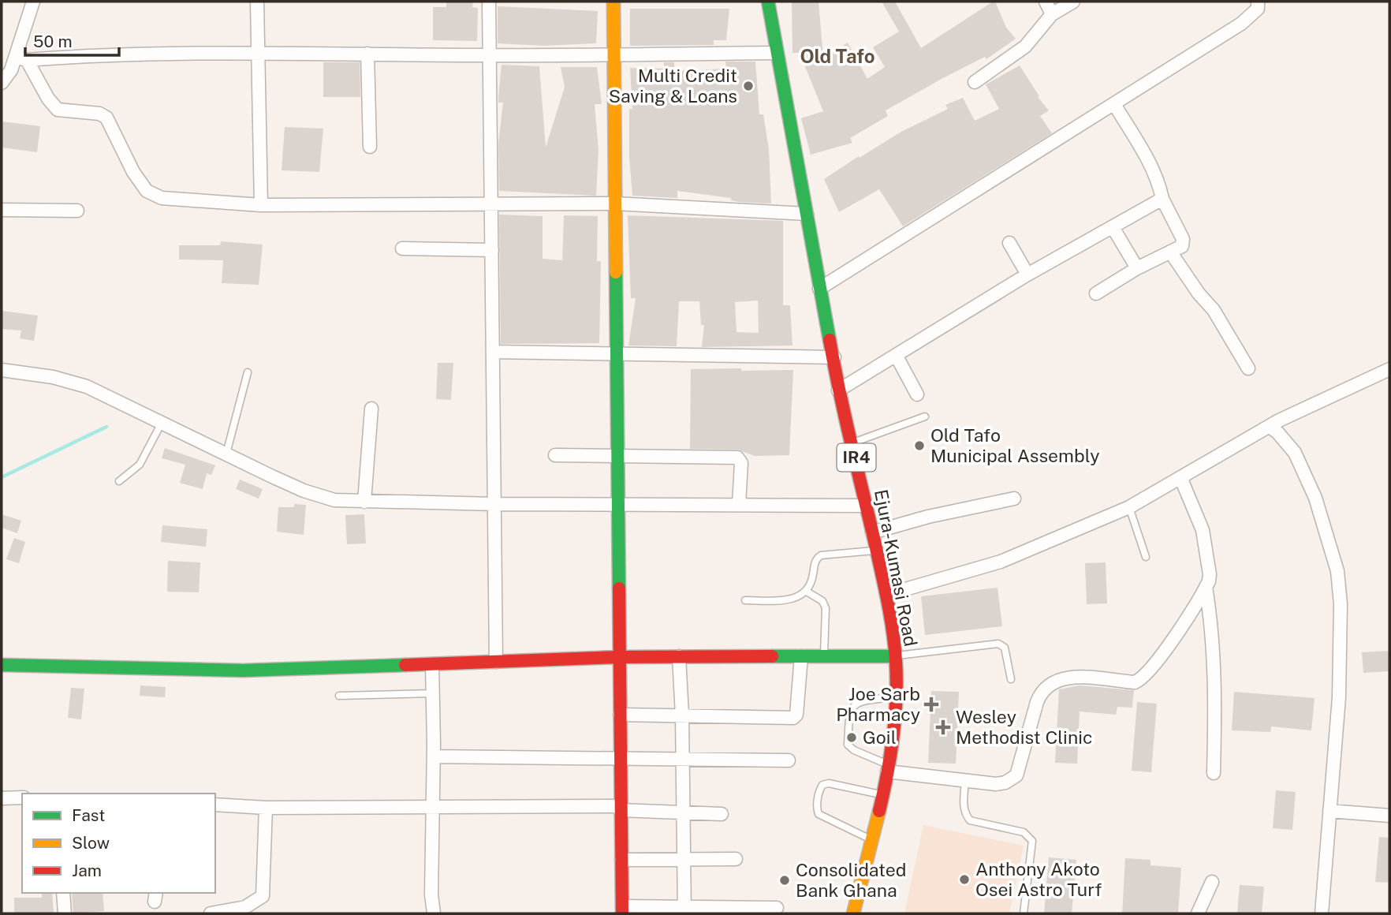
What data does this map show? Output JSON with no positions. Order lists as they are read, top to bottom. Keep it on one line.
{"streets":{"street":["IR4","Ejura-Kumasi Road"]},"districts":["Old Tafo"],"places":{"other":["Multi Credit Saving & Loans","Old Tafo Municipal Assembly","Goil","Anthony Akoto Osei Astro Turf","Consolidated Bank Ghana"],"health":["Joe Sarb Pharmacy","Wesley Methodist Clinic"]},"legend":["Fast","Slow","Jam"],"scale_bar":"50 m"}
